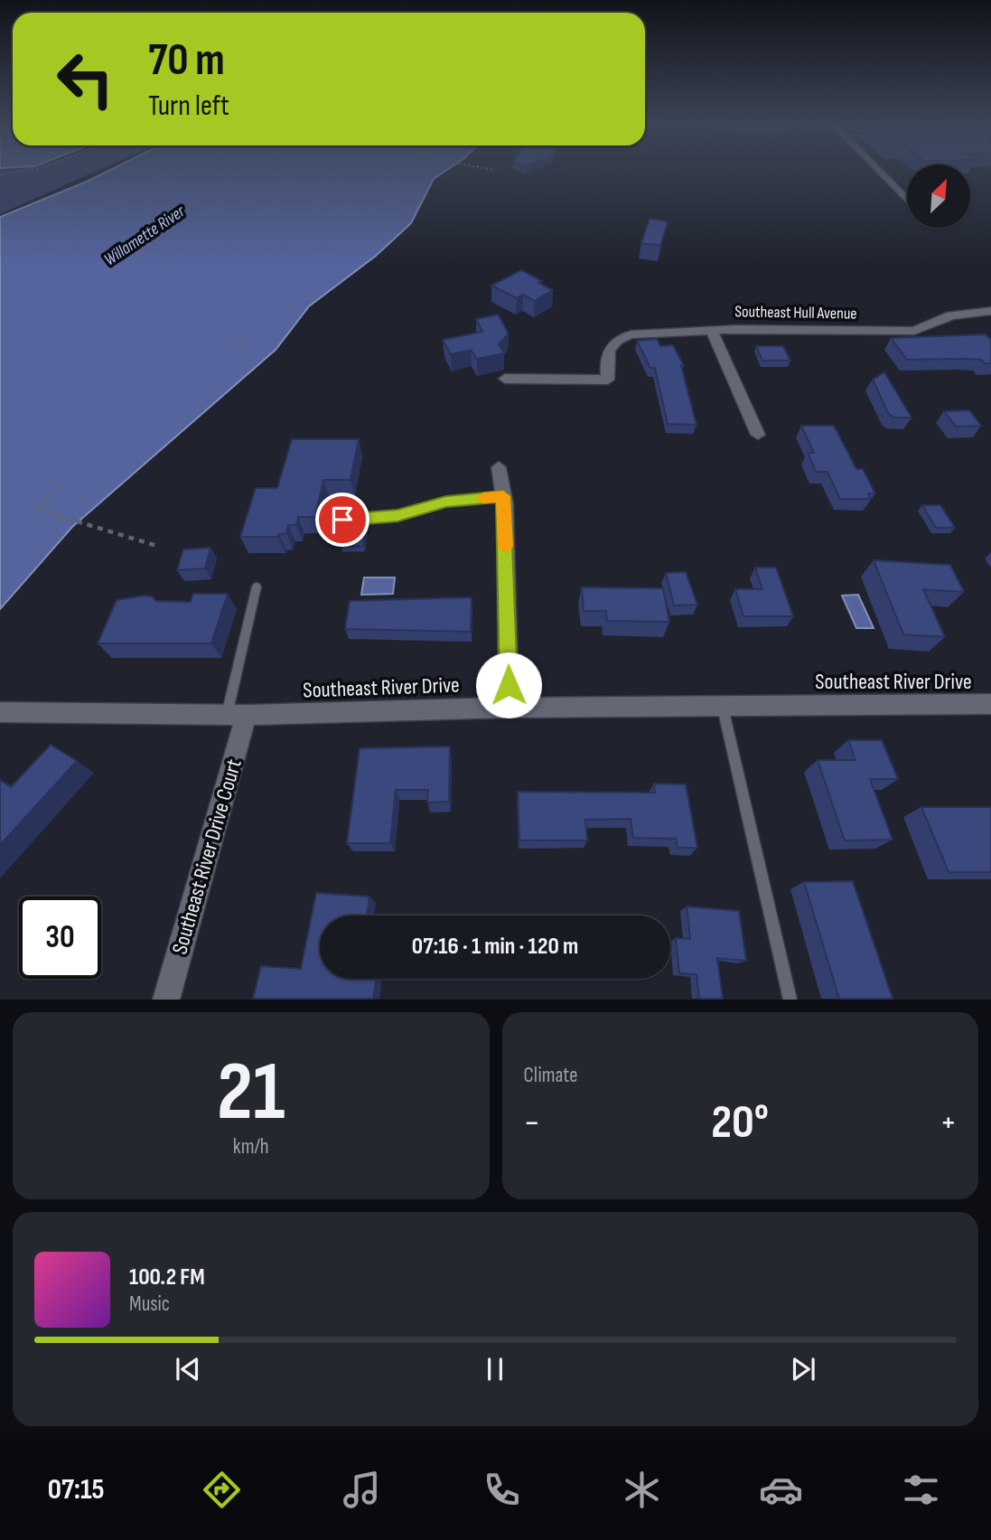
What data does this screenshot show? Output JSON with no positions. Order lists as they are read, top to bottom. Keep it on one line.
{"streets":{"street":["Southeast Hull Avenue","Southeast River Drive","Southeast River Drive Court"]},"crossings":[["Southeast River Drive","Southeast River Drive Court"]],"water":["Willamette River"],"north":"top right","page":{"turn":["70 m","Turn left"],"limit":"30","trip":"07:16 · 1 min · 120 m","tile":[["21","km/h"],"Climate"],"heat":["−","20°","+"],"song":["100.2 FM","Music"],"tabs":"07:15"}}
